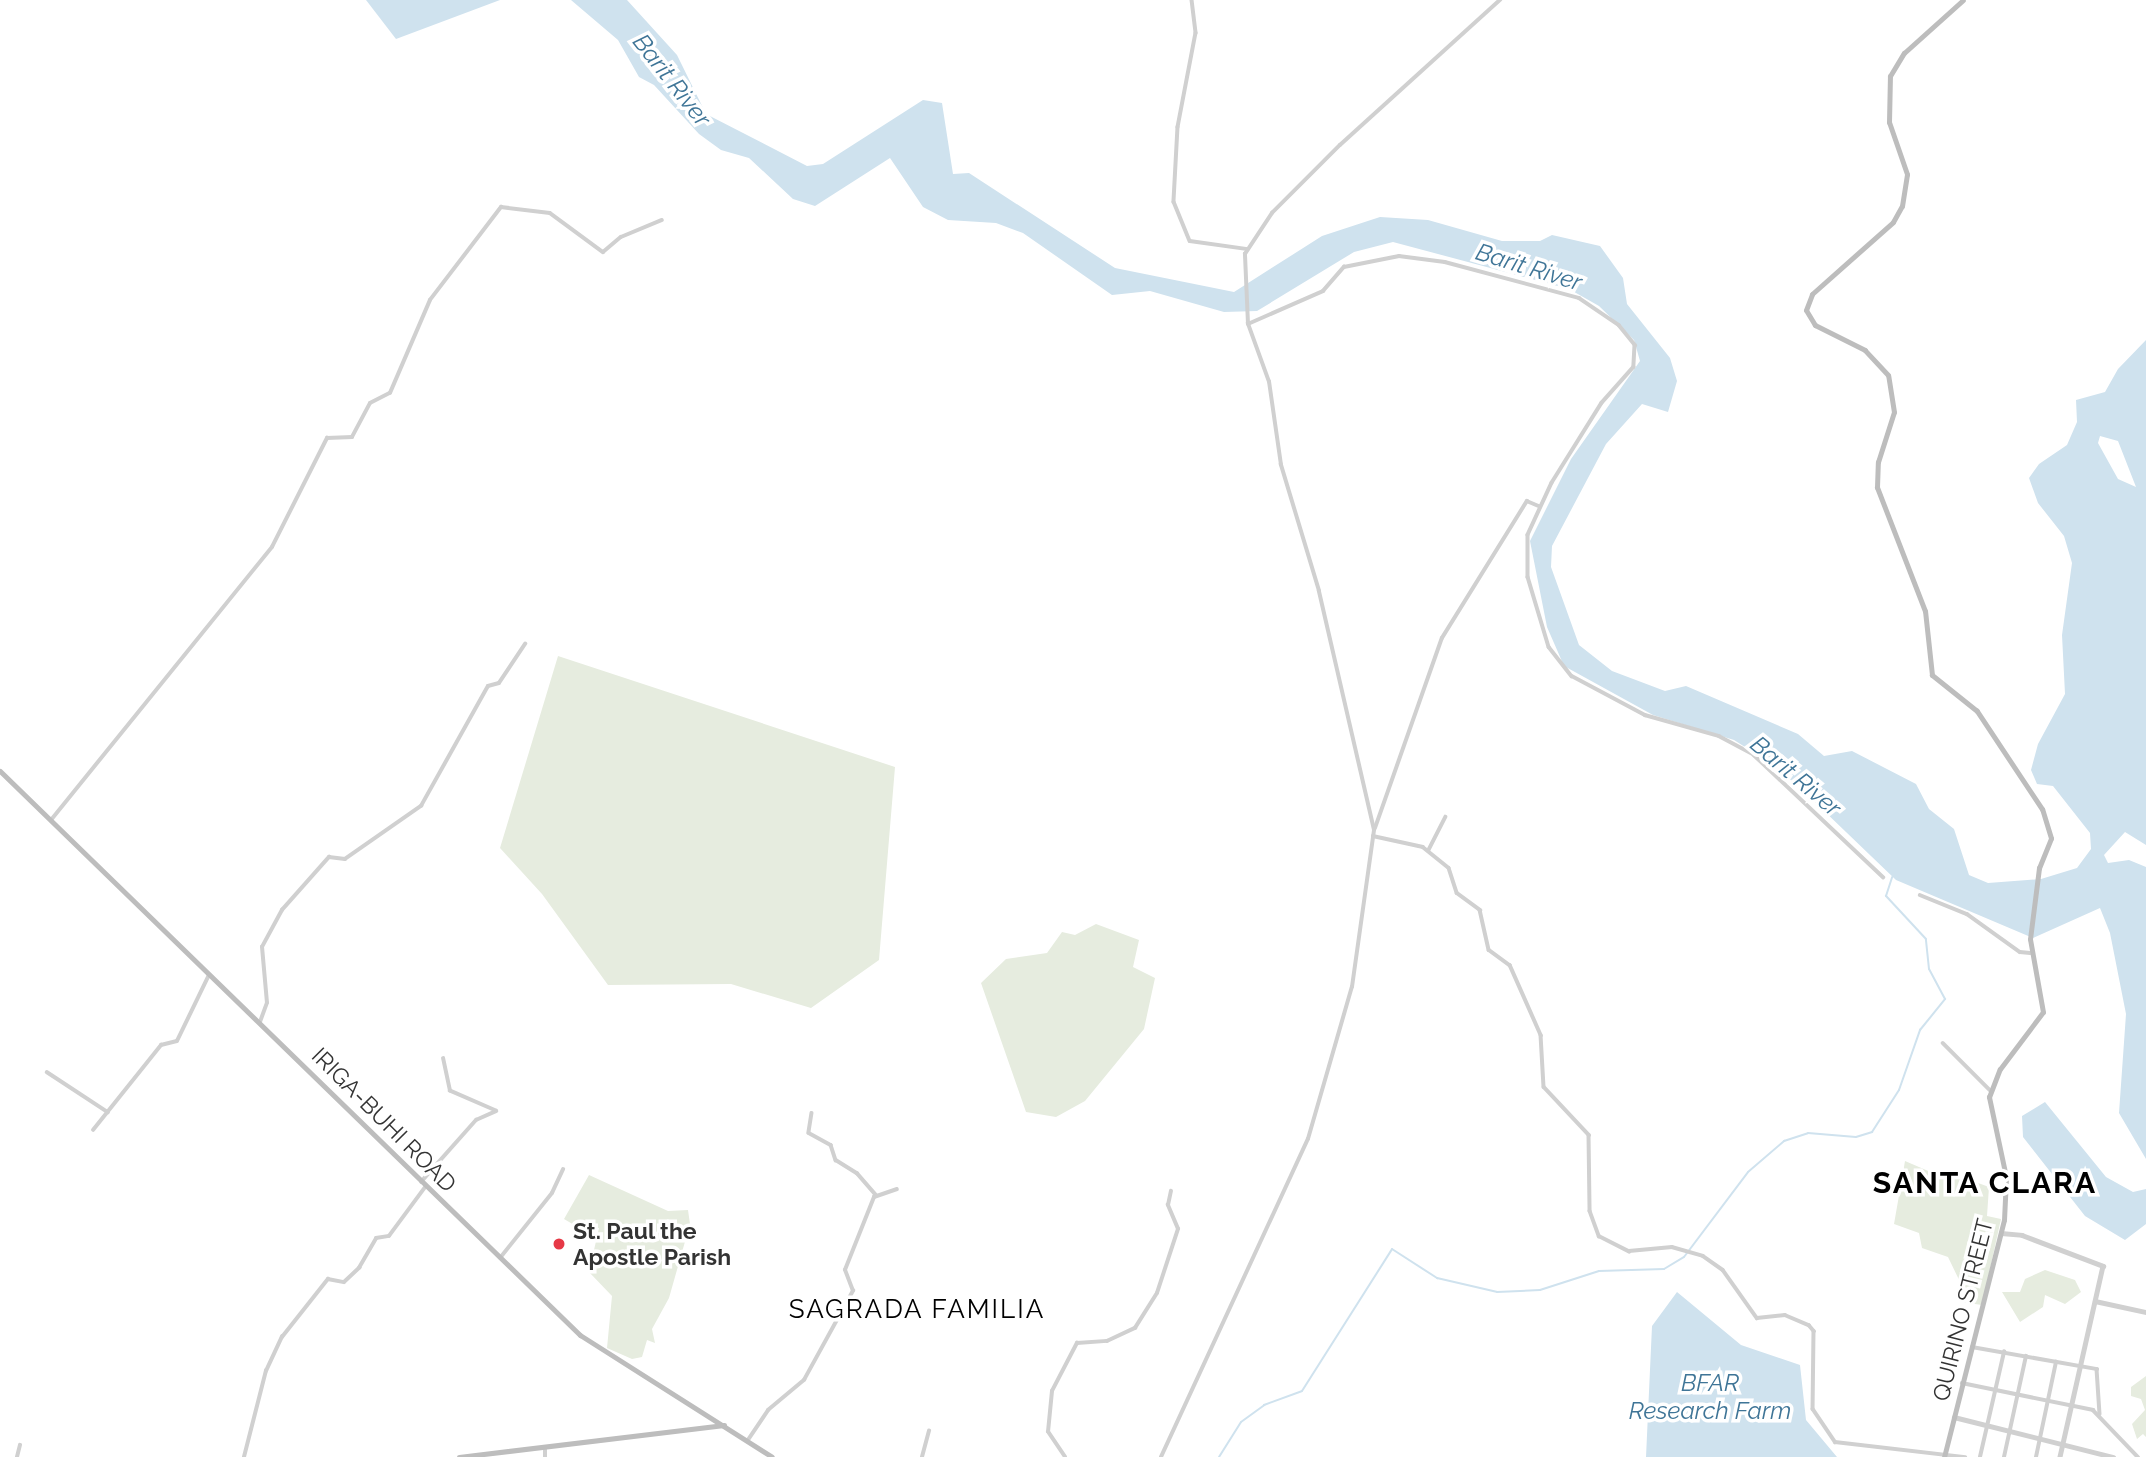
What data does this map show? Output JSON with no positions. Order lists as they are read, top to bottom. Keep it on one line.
{"streets":{"main road":["IRIGA-BUHI ROAD","QUIRINO STREET"]},"districts":["SANTA CLARA","SAGRADA FAMILIA"],"water":["Barit River","BFAR Research Farm"],"places":["St. Paul the Apostle Parish"]}
